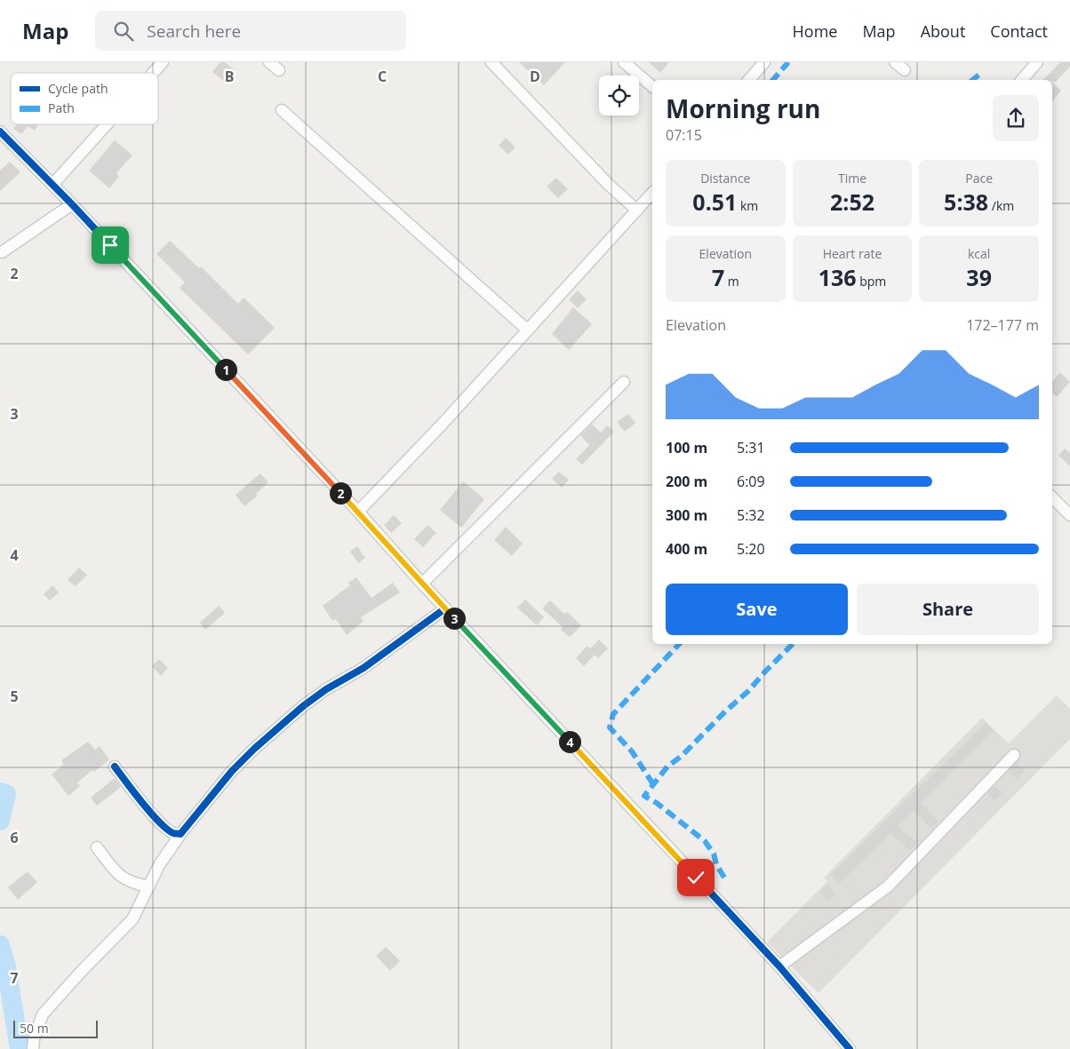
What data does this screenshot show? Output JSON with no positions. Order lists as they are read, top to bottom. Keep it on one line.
{"legend":["Cycle path","Path"],"scale_bar":"50 m","page":{"header":"Map","search":"Search here","nav":["Home","Map","About","Contact"],"heading":["Morning run","07:15"],"stats":[["Distance","0.51 km"],["Time","2:52"],["Pace","5:38 /km"],["Elevation","7 m"],["Heart rate","136 bpm"],["kcal","39"]],"chart":["Elevation","172–177 m"],"pins":["1","2","3","4"],"list":[{"name":"100 m","note":"5:31"},{"name":"200 m","note":"6:09"},{"name":"300 m","note":"5:32"},{"name":"400 m","note":"5:20"}],"buttons":["Save","Share"],"scale":"50 m"},"grid":{"columns":["B","C","D"],"rows":["2","3","4","5","6","7"]}}
